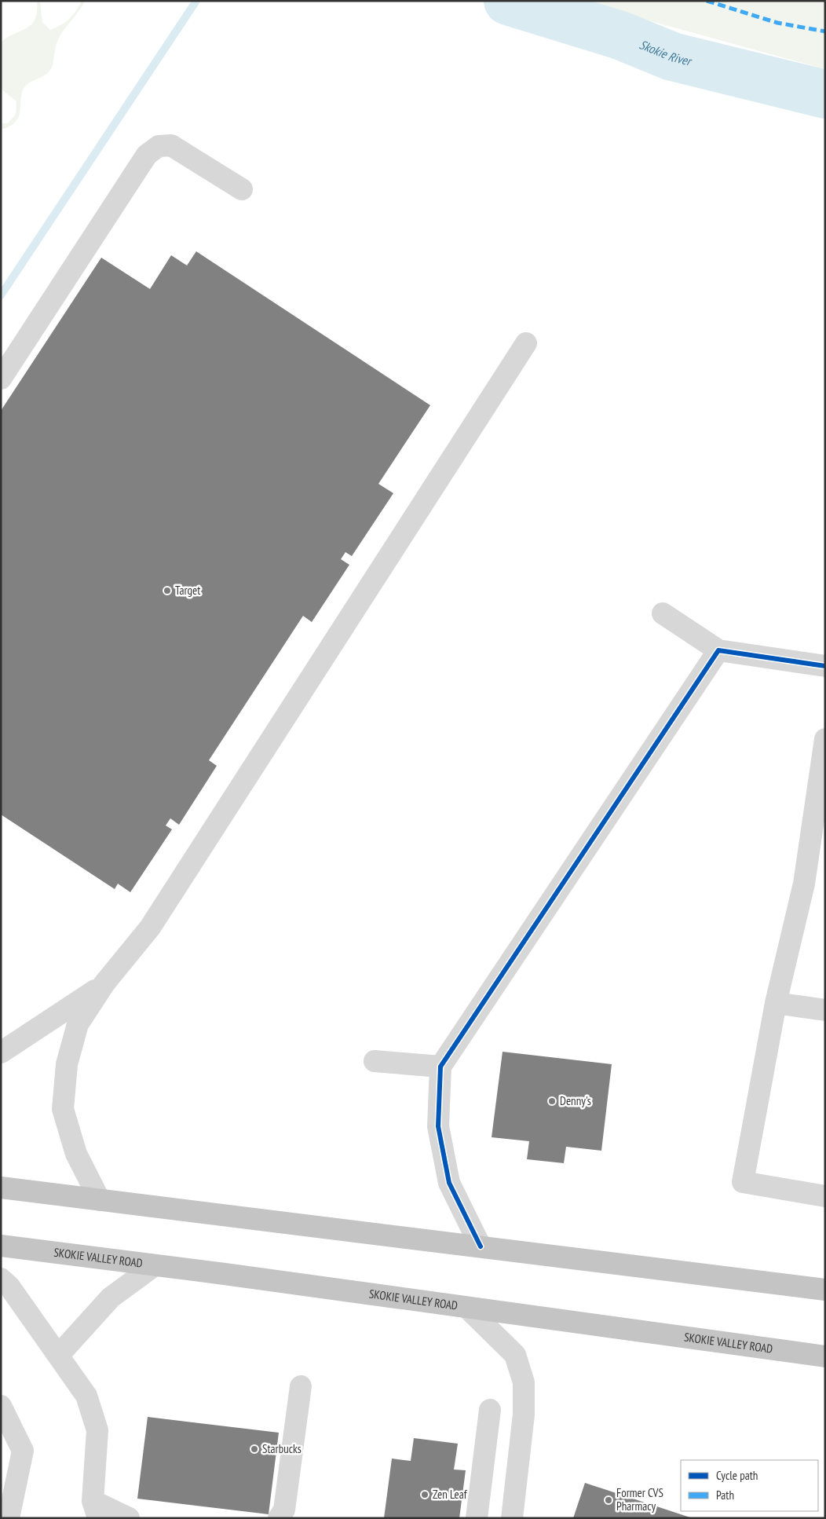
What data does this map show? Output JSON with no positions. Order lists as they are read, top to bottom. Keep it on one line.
{"streets":{"highway":["SKOKIE VALLEY ROAD"]},"water":["Skokie River"],"places":["Target","Denny's","Starbucks","Zen Leaf","Former CVS Pharmacy"],"legend":["Cycle path","Path"]}
